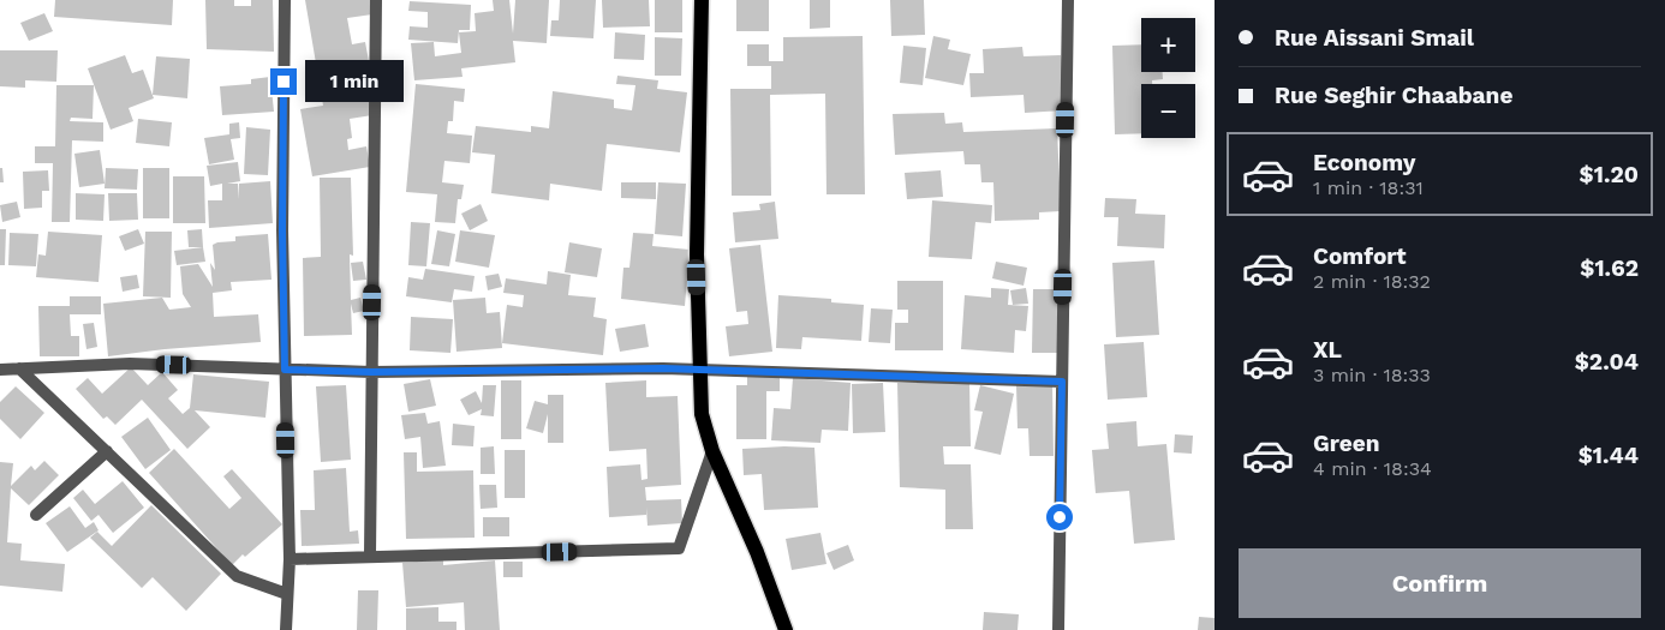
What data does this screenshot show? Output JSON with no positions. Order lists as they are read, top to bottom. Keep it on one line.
{"page":{"banner":["Rue Aissani Smail","Rue Seghir Chaabane"],"map_buttons":["+","−"],"bubble":"1 min","list":[{"name":"Economy","note":"1 min · 18:31","value":"$1.20"},{"name":"Comfort","note":"2 min · 18:32","value":"$1.62"},{"name":"XL","note":"3 min · 18:33","value":"$2.04"},{"name":"Green","note":"4 min · 18:34","value":"$1.44"}],"buttons":"Confirm"}}
